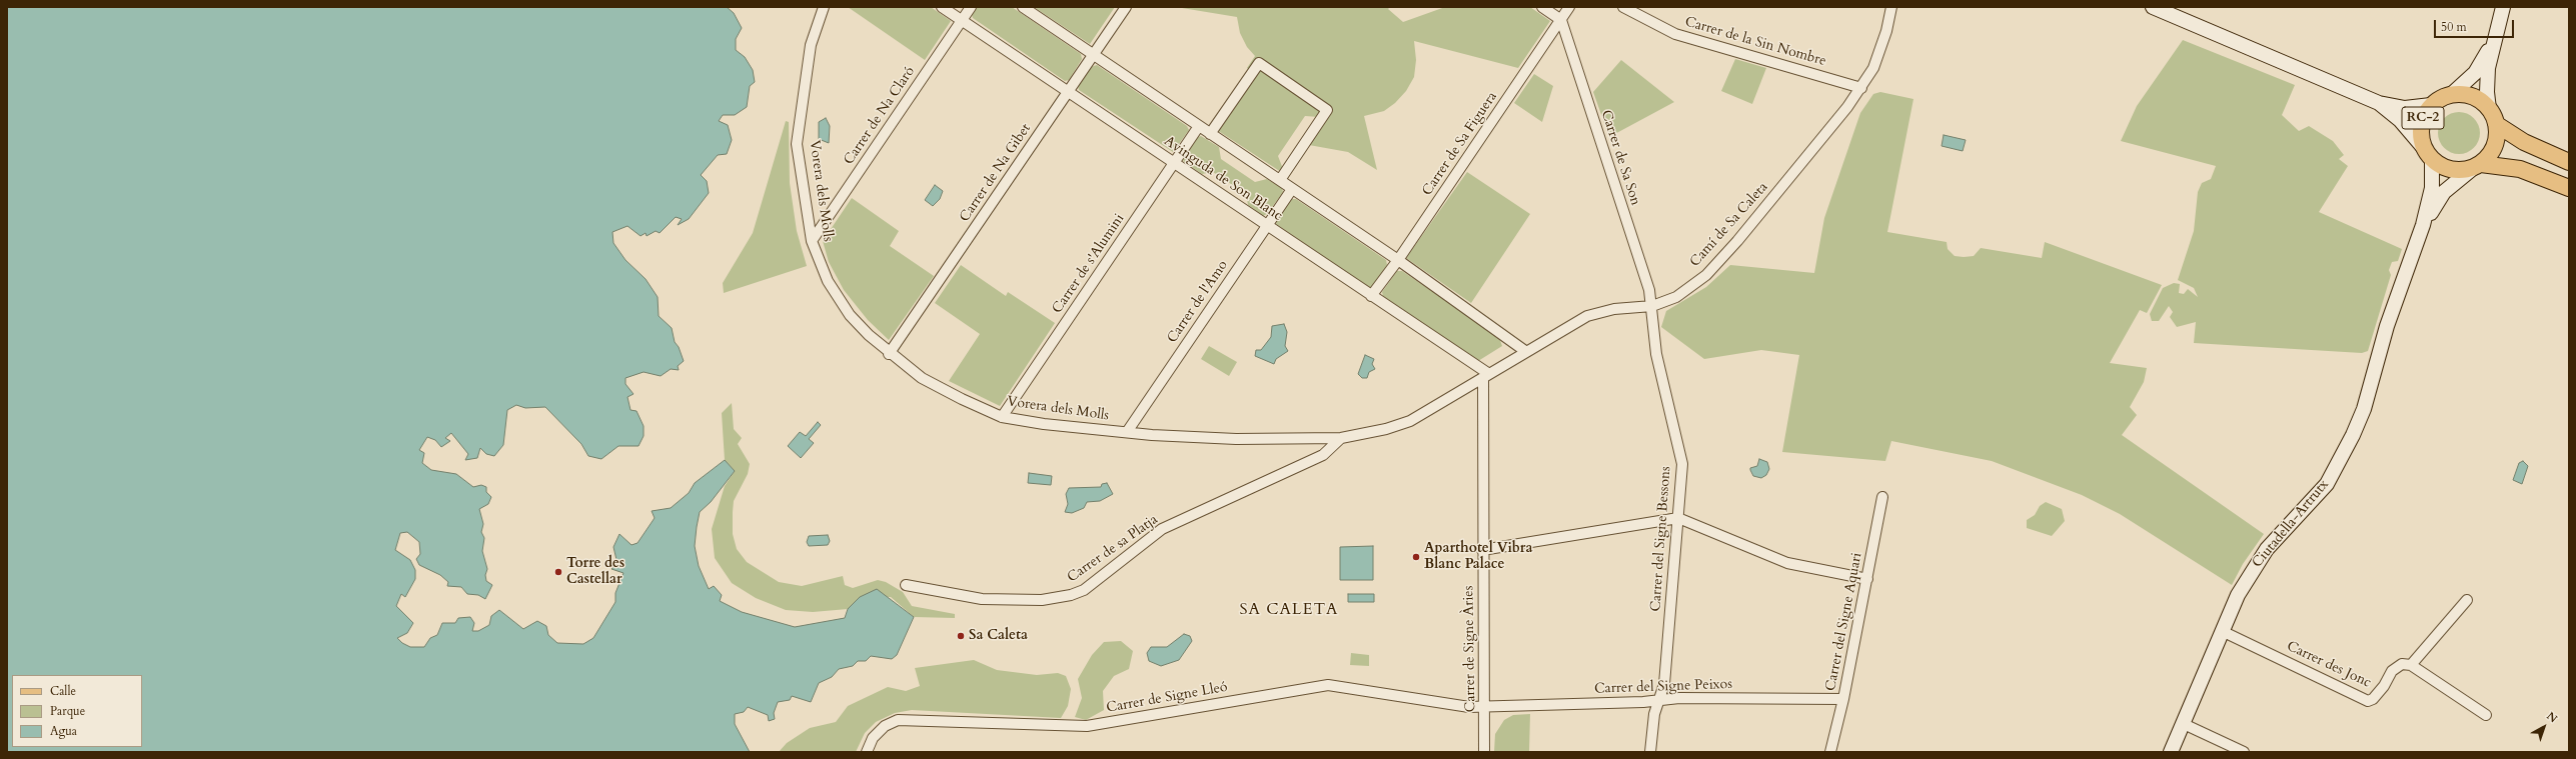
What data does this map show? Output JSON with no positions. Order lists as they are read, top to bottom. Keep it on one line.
{"streets":{"main road":["RC-2","Ciutadella-Artrutx"],"street":["Carrer de la Sin Nombre","Carrer de Na Claró","Carrer de Sa Figuera","Carrer de Sa Son","Carrer de Na Gibet","Avinguda de Son Blanc","Vorera dels Molls","Camí de Sa Caleta","Carrer de s'Alumini","Carrer de l'Amo","Carrer del Signe Bessons","Carrer de sa Platja","Carrer del Signe Aquari","Carrer de Signe Àries","Carrer des Jonc","Carrer del Signe Peixos","Carrer de Signe Lleó"]},"crossings":[["Carrer de la Sin Nombre","Camí de Sa Caleta"],["Carrer de Na Claró","Avinguda de Son Blanc"],["Carrer de Na Claró","Vorera dels Molls"],["RC-2","Ciutadella-Artrutx"],["Carrer de Sa Figuera","Carrer de Sa Son"],["Carrer de Sa Figuera","Avinguda de Son Blanc"],["Carrer de Sa Son","Camí de Sa Caleta"],["Carrer de Sa Son","Carrer del Signe Bessons"],["Carrer de Na Gibet","Avinguda de Son Blanc"],["Carrer de Na Gibet","Vorera dels Molls"],["Avinguda de Son Blanc","Vorera dels Molls"],["Avinguda de Son Blanc","Camí de Sa Caleta"],["Avinguda de Son Blanc","Carrer de s'Alumini"],["Avinguda de Son Blanc","Carrer de l'Amo"],["Avinguda de Son Blanc","Carrer de Signe Àries"],["Vorera dels Molls","Camí de Sa Caleta"],["Vorera dels Molls","Carrer de s'Alumini"],["Vorera dels Molls","Carrer de l'Amo"],["Vorera dels Molls","Carrer de sa Platja"],["Vorera dels Molls","Carrer de Signe Àries"],["Camí de Sa Caleta","Carrer del Signe Bessons"],["Camí de Sa Caleta","Carrer de Signe Àries"],["Ciutadella-Artrutx","Carrer des Jonc"],["Carrer del Signe Bessons","Carrer del Signe Peixos"],["Carrer del Signe Aquari","Carrer del Signe Peixos"],["Carrer de Signe Àries","Carrer del Signe Peixos"],["Carrer de Signe Àries","Carrer de Signe Lleó"],["Carrer del Signe Peixos","Carrer de Signe Lleó"]],"districts":["SA CALETA"],"places":["Aparthotel Vibra Blanc Palace","Torre des Castellar","Sa Caleta"],"legend":["Calle","Parque","Agua"],"scale_bar":"50 m","north":"top right"}
